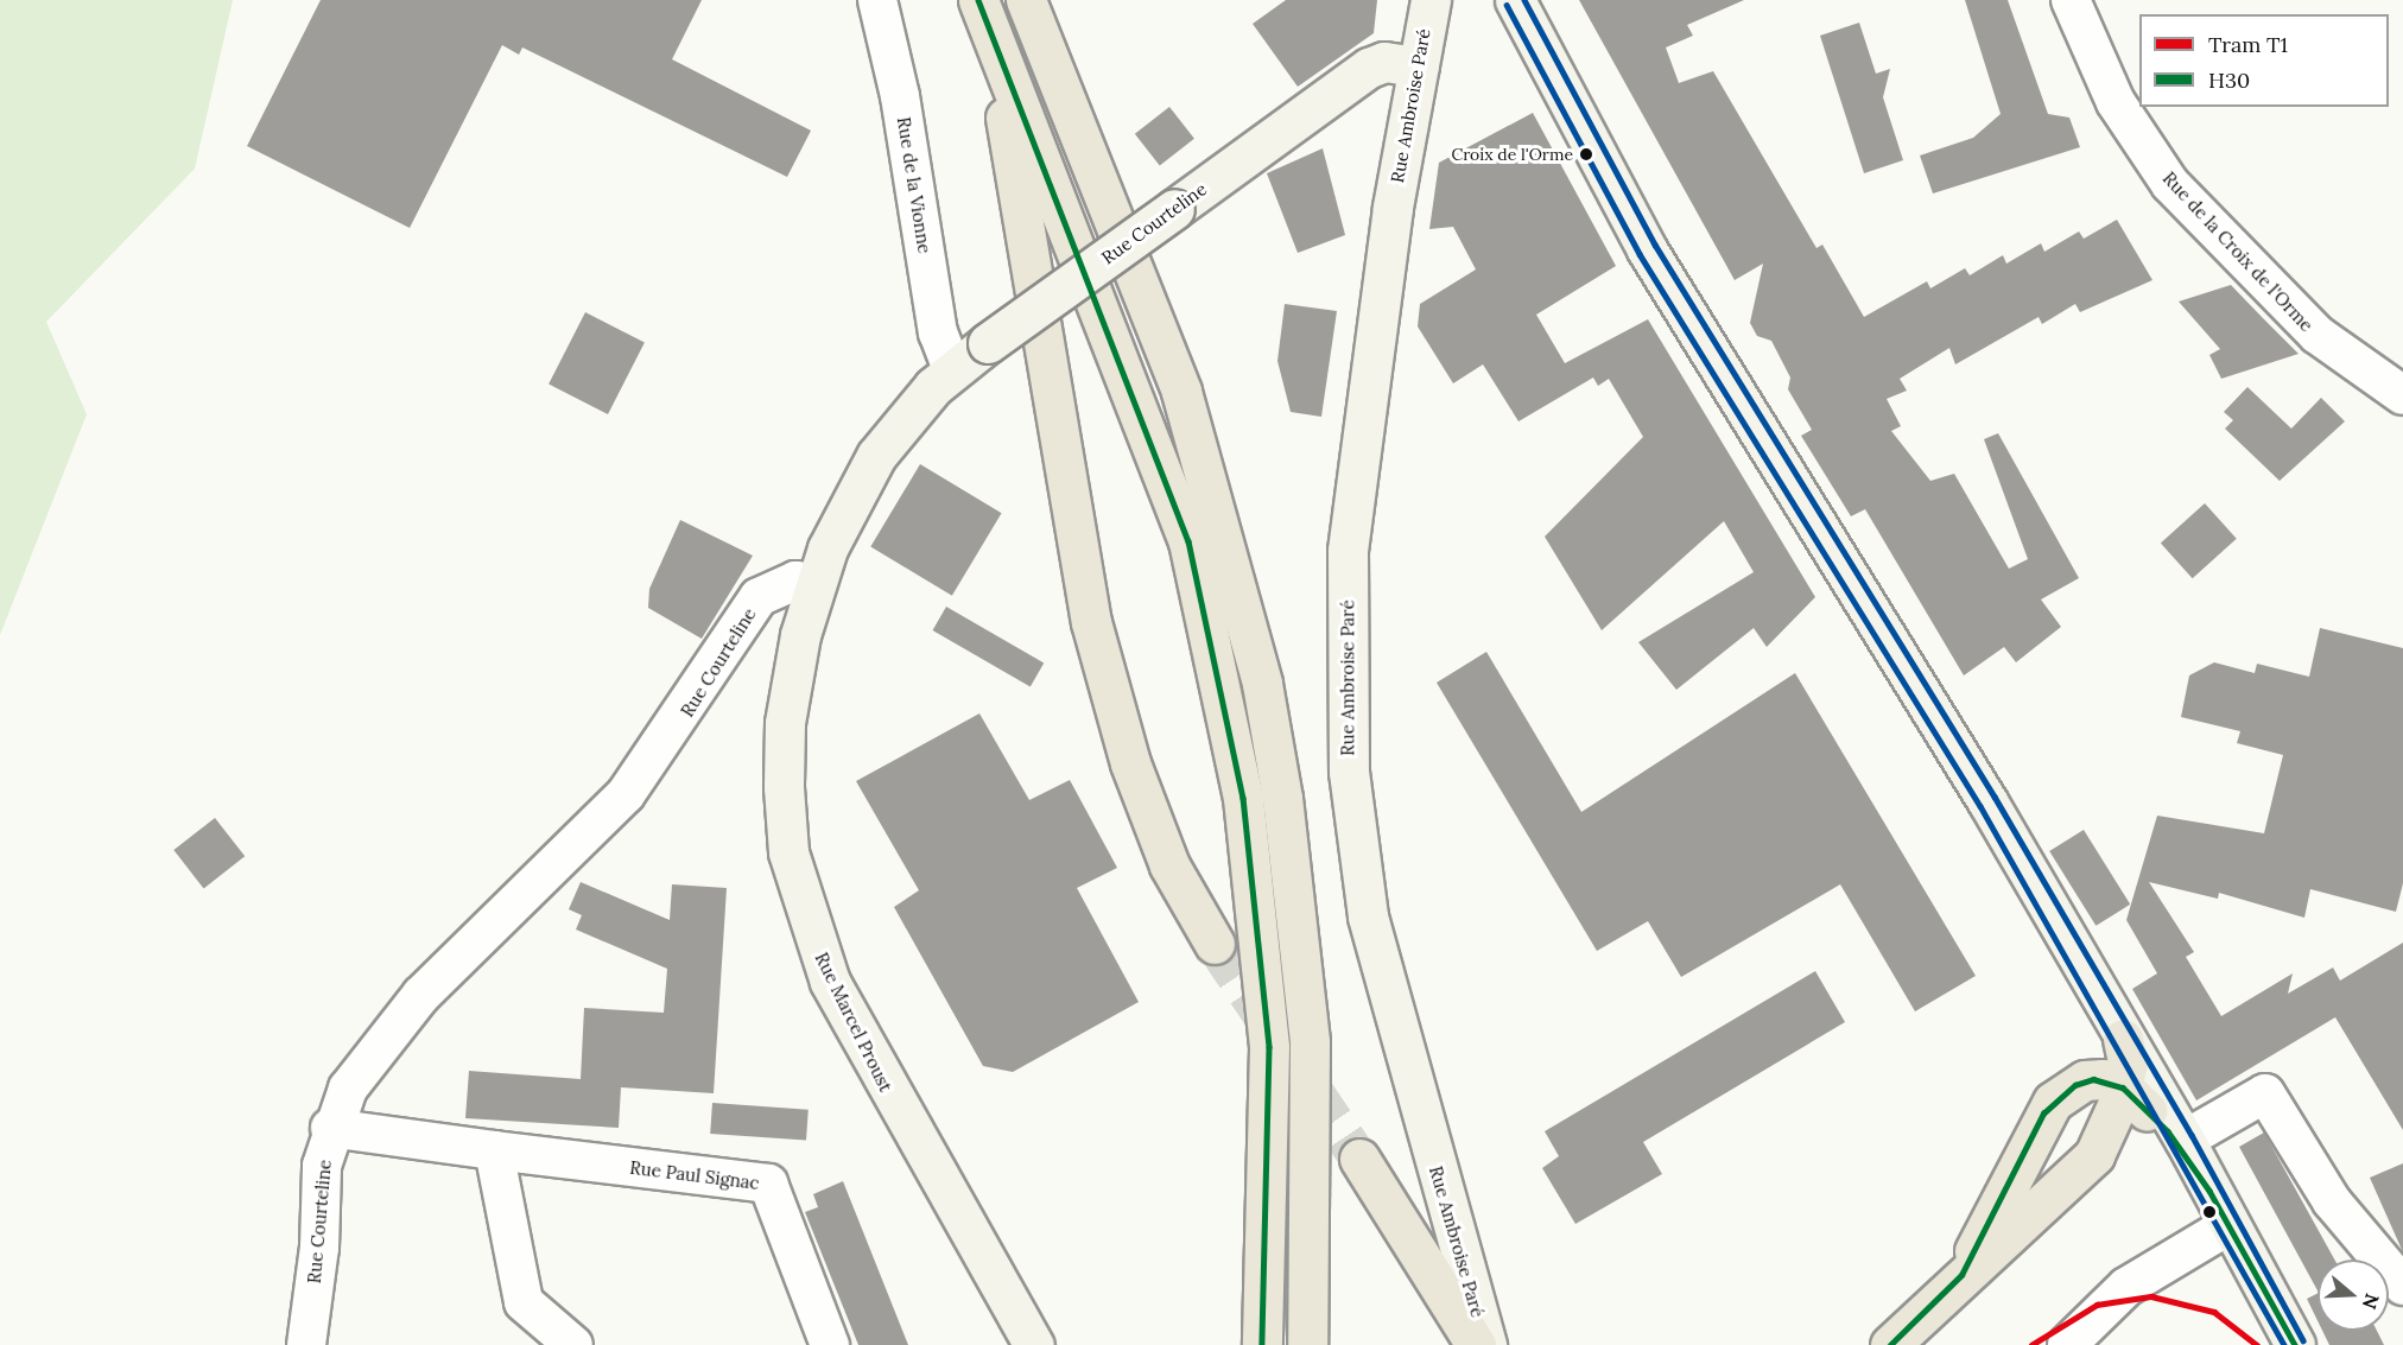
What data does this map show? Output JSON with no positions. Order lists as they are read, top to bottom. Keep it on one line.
{"streets":{"main road":["Rue Ambroise Paré","Rue Courteline","Rue Marcel Proust"],"street":["Rue de la Vionne","Rue de la Croix de l'Orme","Rue Paul Signac"]},"crossings":[["Rue Ambroise Paré","Rue Courteline"],["Rue de la Vionne","Rue Courteline"],["Rue Courteline","Rue Marcel Proust"],["Rue Courteline","Rue Paul Signac"]],"places":["Croix de l'Orme"],"lines":["transit line H30","tram line T1"],"legend":["Tram T1","H30"],"north":"right"}
